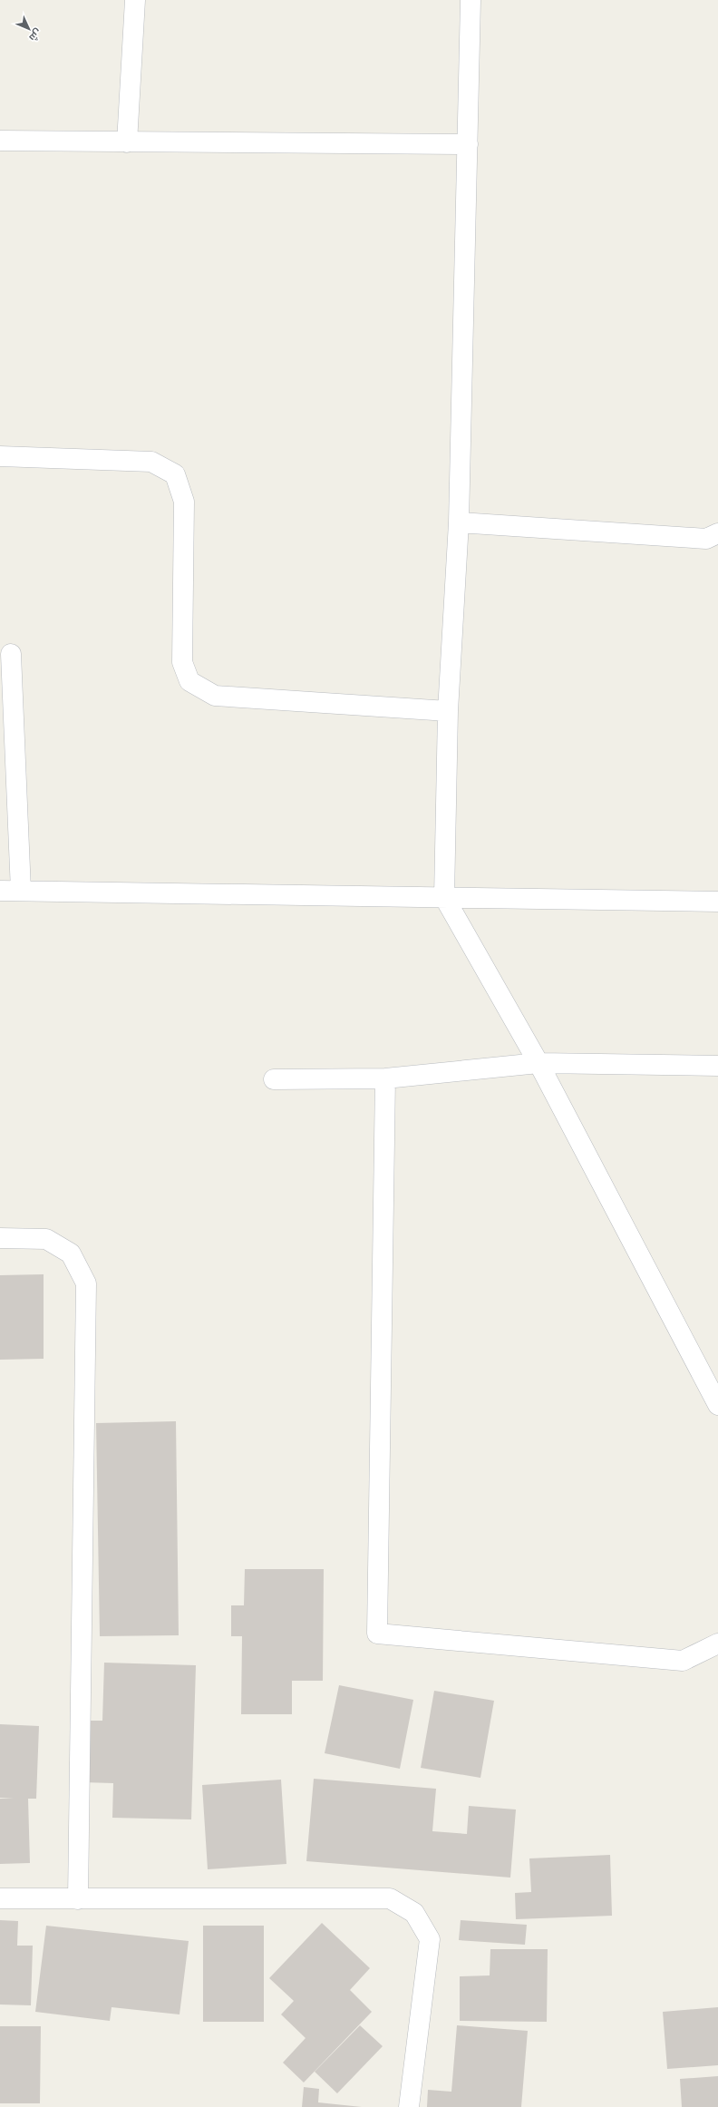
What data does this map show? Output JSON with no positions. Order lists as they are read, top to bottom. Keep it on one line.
{"north":"bottom right"}
